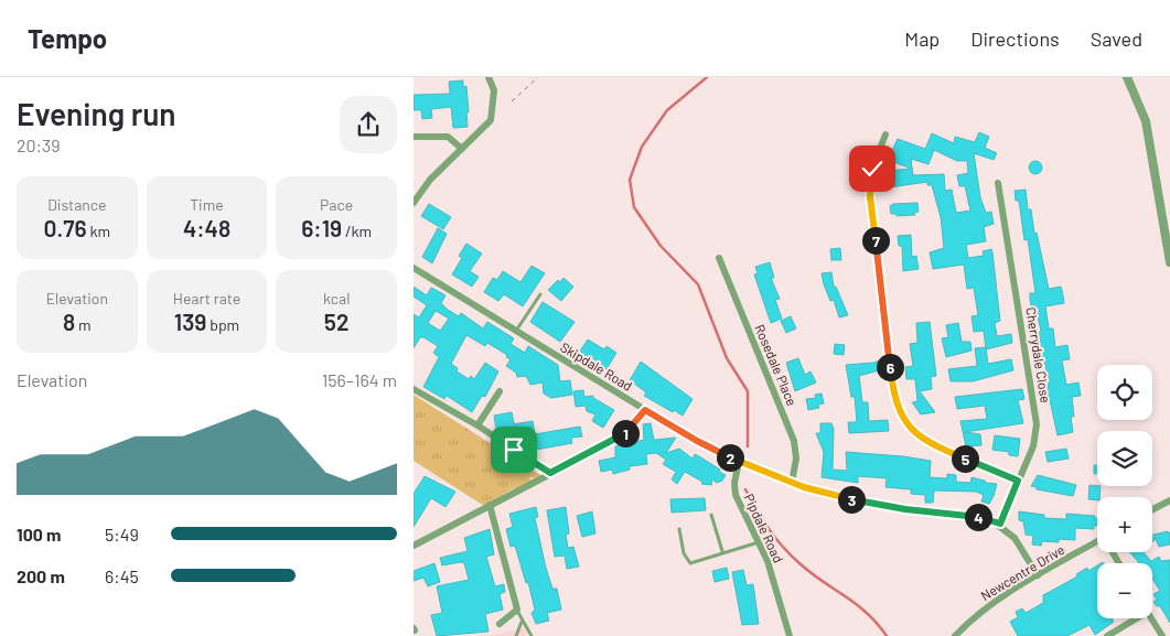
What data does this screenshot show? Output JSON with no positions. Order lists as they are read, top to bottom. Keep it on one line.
{"streets":{"street":["Cherrydale Close","Rosedale Place","Skipdale Road","Pipdale Road","Newcentre Drive"]},"crossings":[["Cherrydale Close","Skipdale Road"],["Rosedale Place","Skipdale Road"],["Skipdale Road","Pipdale Road"]],"page":{"header":"Tempo","nav":["Map","Directions","Saved"],"heading":["Evening run","20:39"],"stats":[["Distance","0.76 km"],["Time","4:48"],["Pace","6:19 /km"],["Elevation","8 m"],["Heart rate","139 bpm"],["kcal","52"]],"pins":["7","6","1","2","5","3","4"],"chart":["Elevation","156–164 m"],"map_buttons":["+","−"],"list":[{"name":"100 m","note":"5:49"},{"name":"200 m","note":"6:45"}]}}
